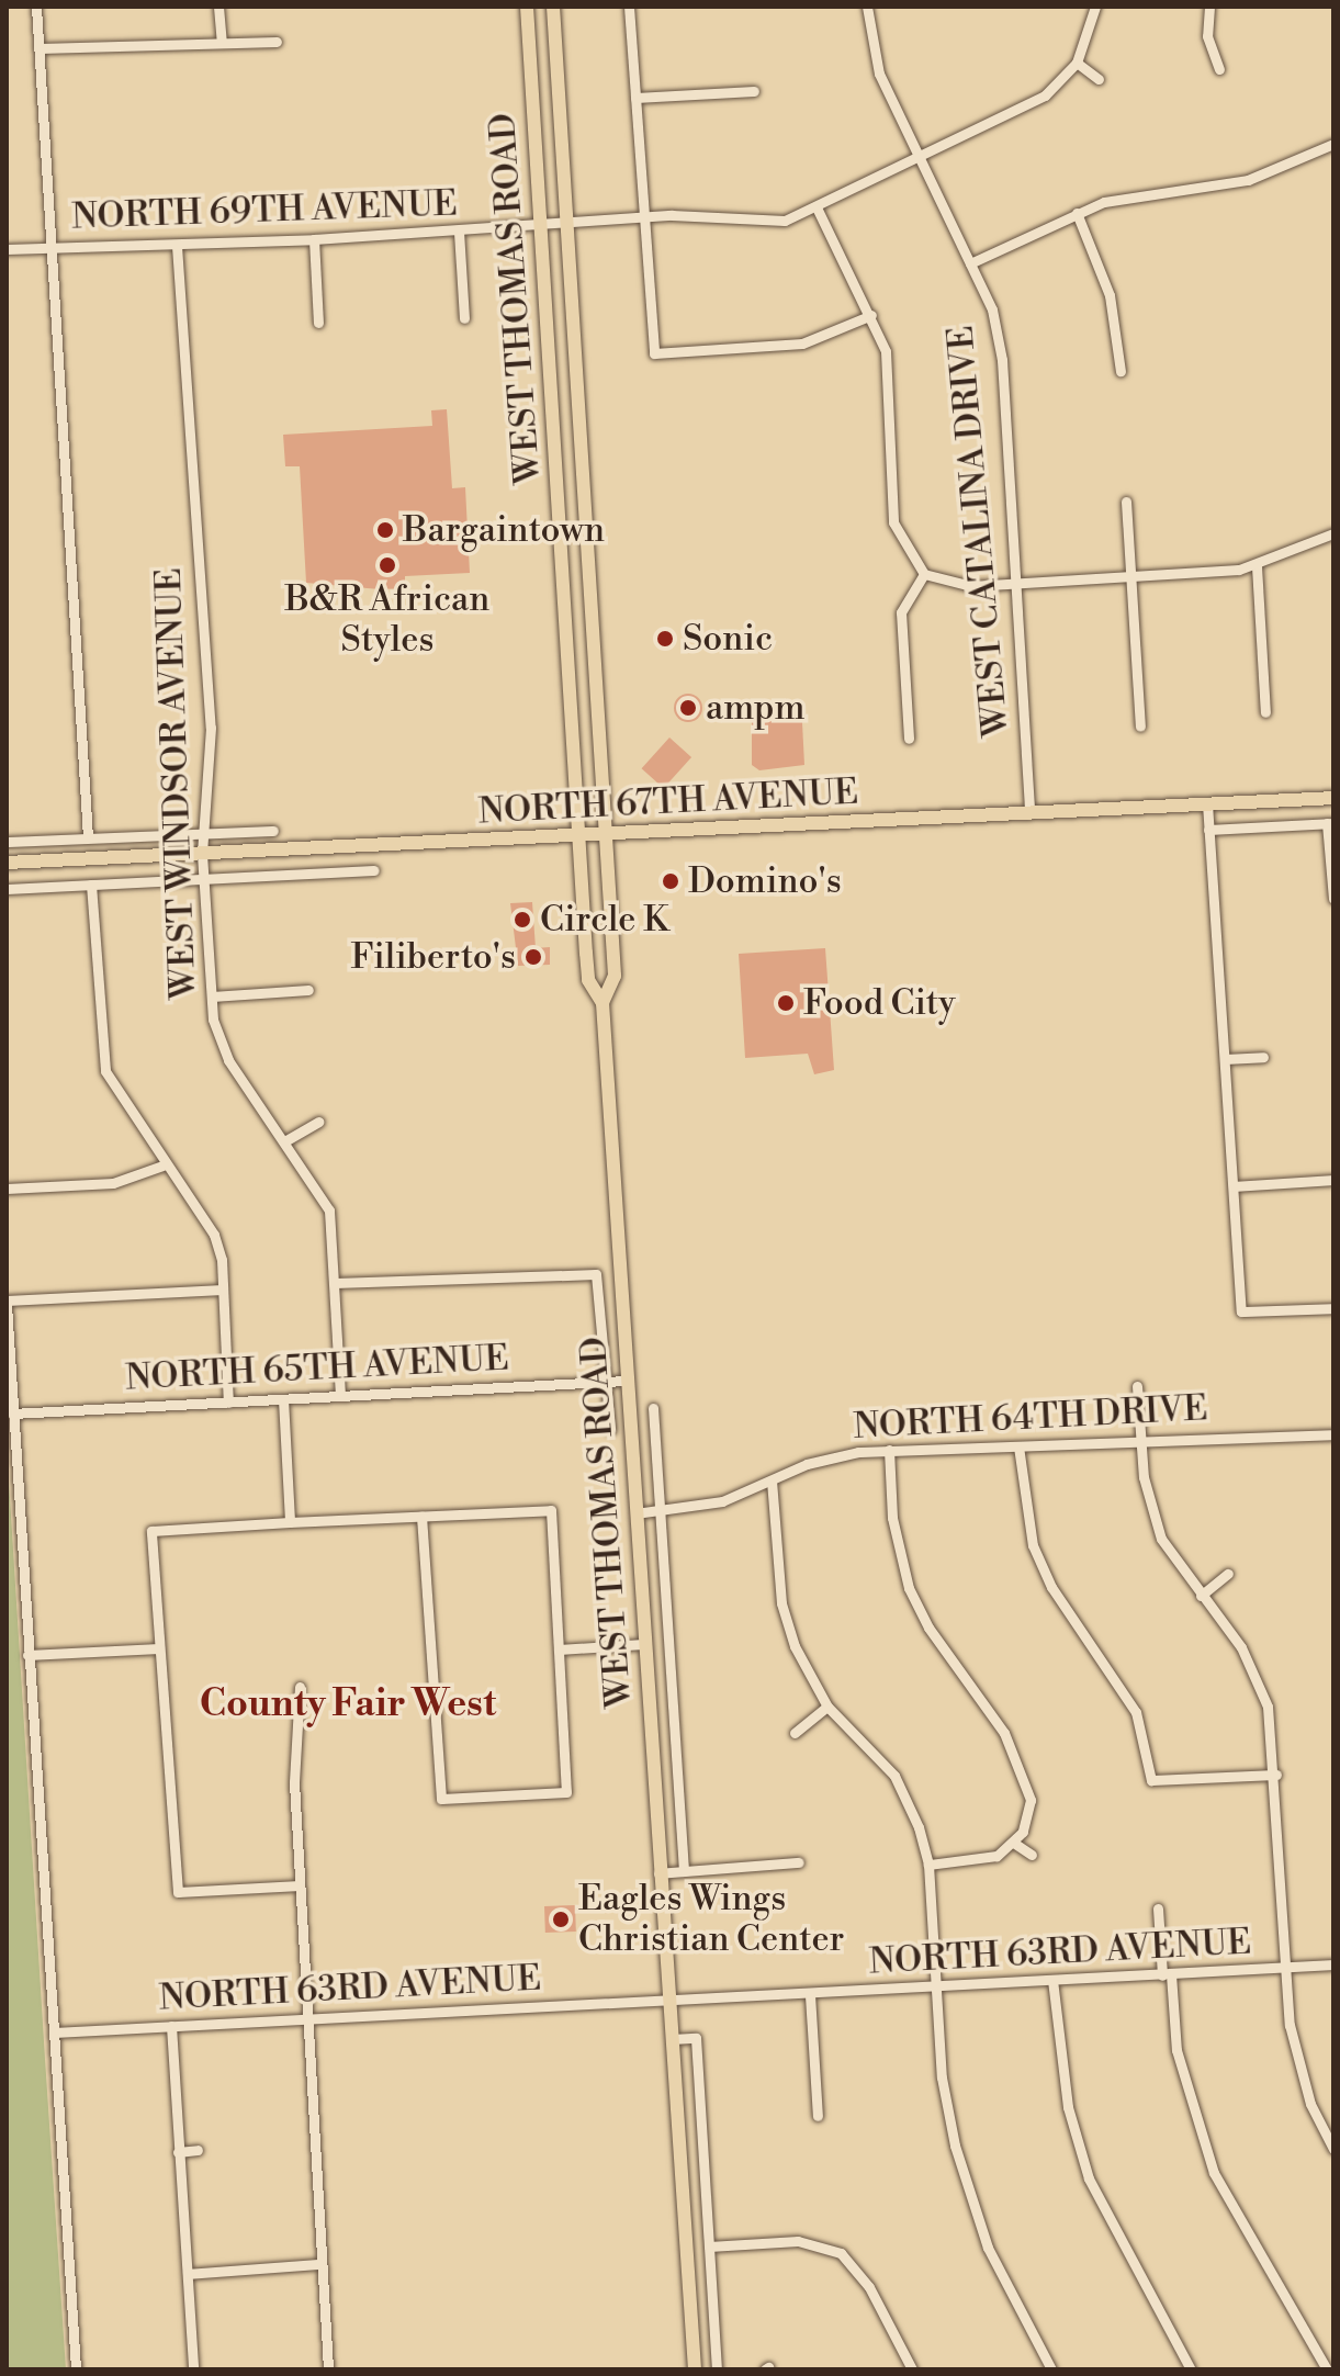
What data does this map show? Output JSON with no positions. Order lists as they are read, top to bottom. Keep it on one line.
{"streets":{"main road":["WEST THOMAS ROAD","NORTH 67TH AVENUE"],"street":["NORTH 69TH AVENUE","WEST CATALINA DRIVE","WEST WINDSOR AVENUE","NORTH 65TH AVENUE","NORTH 64TH DRIVE","NORTH 63RD AVENUE"]},"crossings":[["NORTH 69TH AVENUE","WEST THOMAS ROAD"],["NORTH 69TH AVENUE","WEST CATALINA DRIVE"],["NORTH 69TH AVENUE","WEST WINDSOR AVENUE"],["WEST THOMAS ROAD","WEST WINDSOR AVENUE"],["WEST THOMAS ROAD","NORTH 67TH AVENUE"],["WEST THOMAS ROAD","NORTH 65TH AVENUE"],["WEST THOMAS ROAD","NORTH 64TH DRIVE"],["WEST THOMAS ROAD","NORTH 63RD AVENUE"],["WEST CATALINA DRIVE","NORTH 67TH AVENUE"],["WEST WINDSOR AVENUE","NORTH 67TH AVENUE"],["WEST WINDSOR AVENUE","NORTH 65TH AVENUE"]],"districts":["County Fair West"],"places":["Bargaintown","B&R African Styles","Sonic","ampm","Domino's","Circle K","Filiberto's","Food City","Eagles Wings Christian Center"]}
